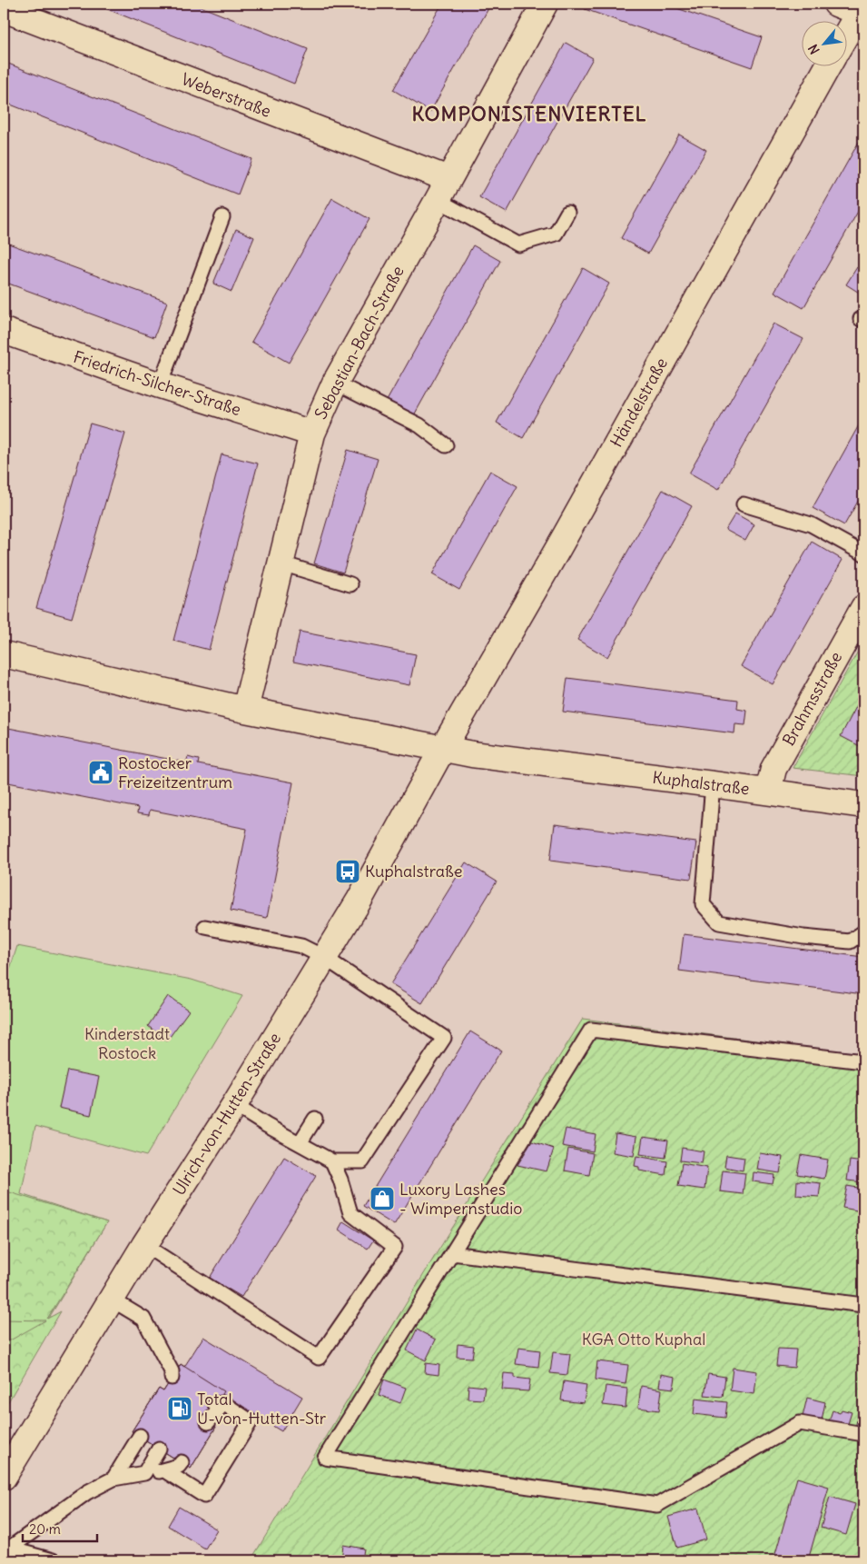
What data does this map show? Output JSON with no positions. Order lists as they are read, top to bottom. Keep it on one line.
{"streets":{"street":["Weberstraße","Sebastian-Bach-Straße","Friedrich-Silcher-Straße","Händelstraße","Brahmsstraße","Kuphalstraße","Ulrich-von-Hutten-Straße"]},"crossings":[["Weberstraße","Sebastian-Bach-Straße"],["Sebastian-Bach-Straße","Friedrich-Silcher-Straße"],["Sebastian-Bach-Straße","Kuphalstraße"],["Händelstraße","Kuphalstraße"],["Händelstraße","Ulrich-von-Hutten-Straße"],["Brahmsstraße","Kuphalstraße"],["Kuphalstraße","Ulrich-von-Hutten-Straße"]],"districts":["KOMPONISTENVIERTEL"],"parks":["Kinderstadt Rostock","KGA Otto Kuphal"],"places":{"public building":["Rostocker Freizeitzentrum"],"bus stop":["Kuphalstraße"],"shop":["Luxory Lashes - Wimpernstudio"],"fuel station":["Total U-von-Hutten-Str"]},"scale_bar":"20 m","north":"bottom left"}
